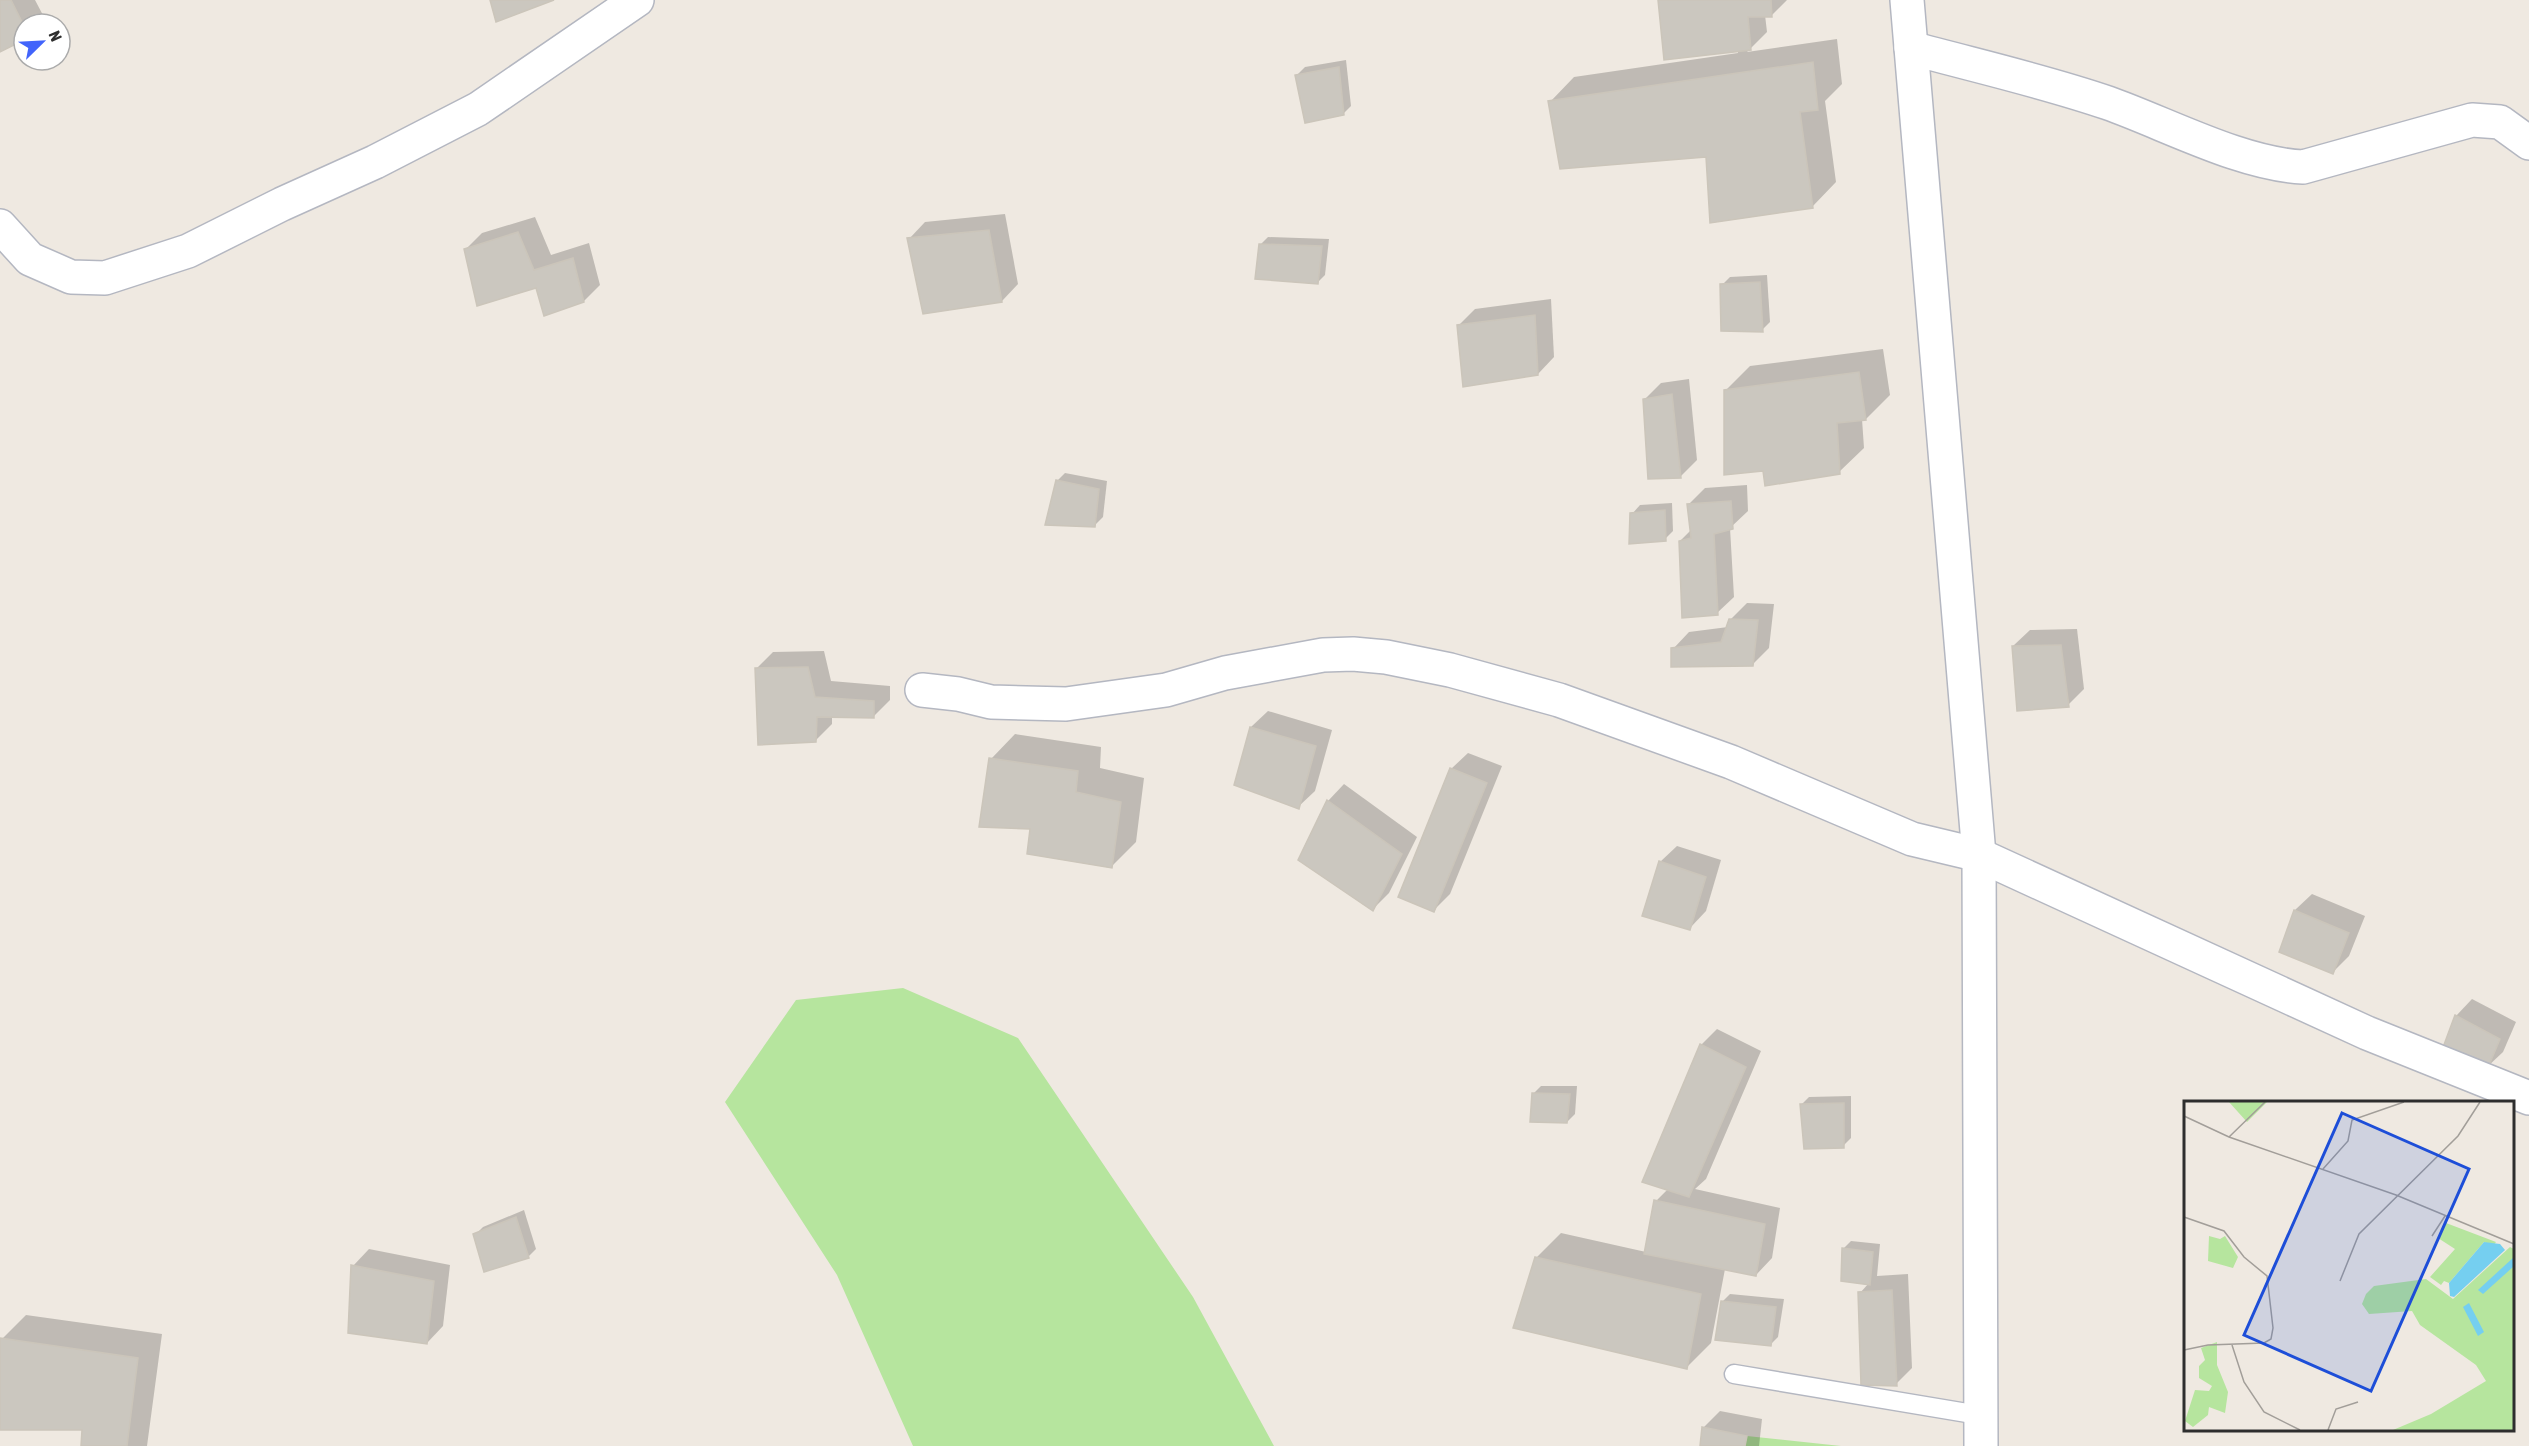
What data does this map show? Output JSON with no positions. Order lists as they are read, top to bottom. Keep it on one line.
{"north":"top right"}
